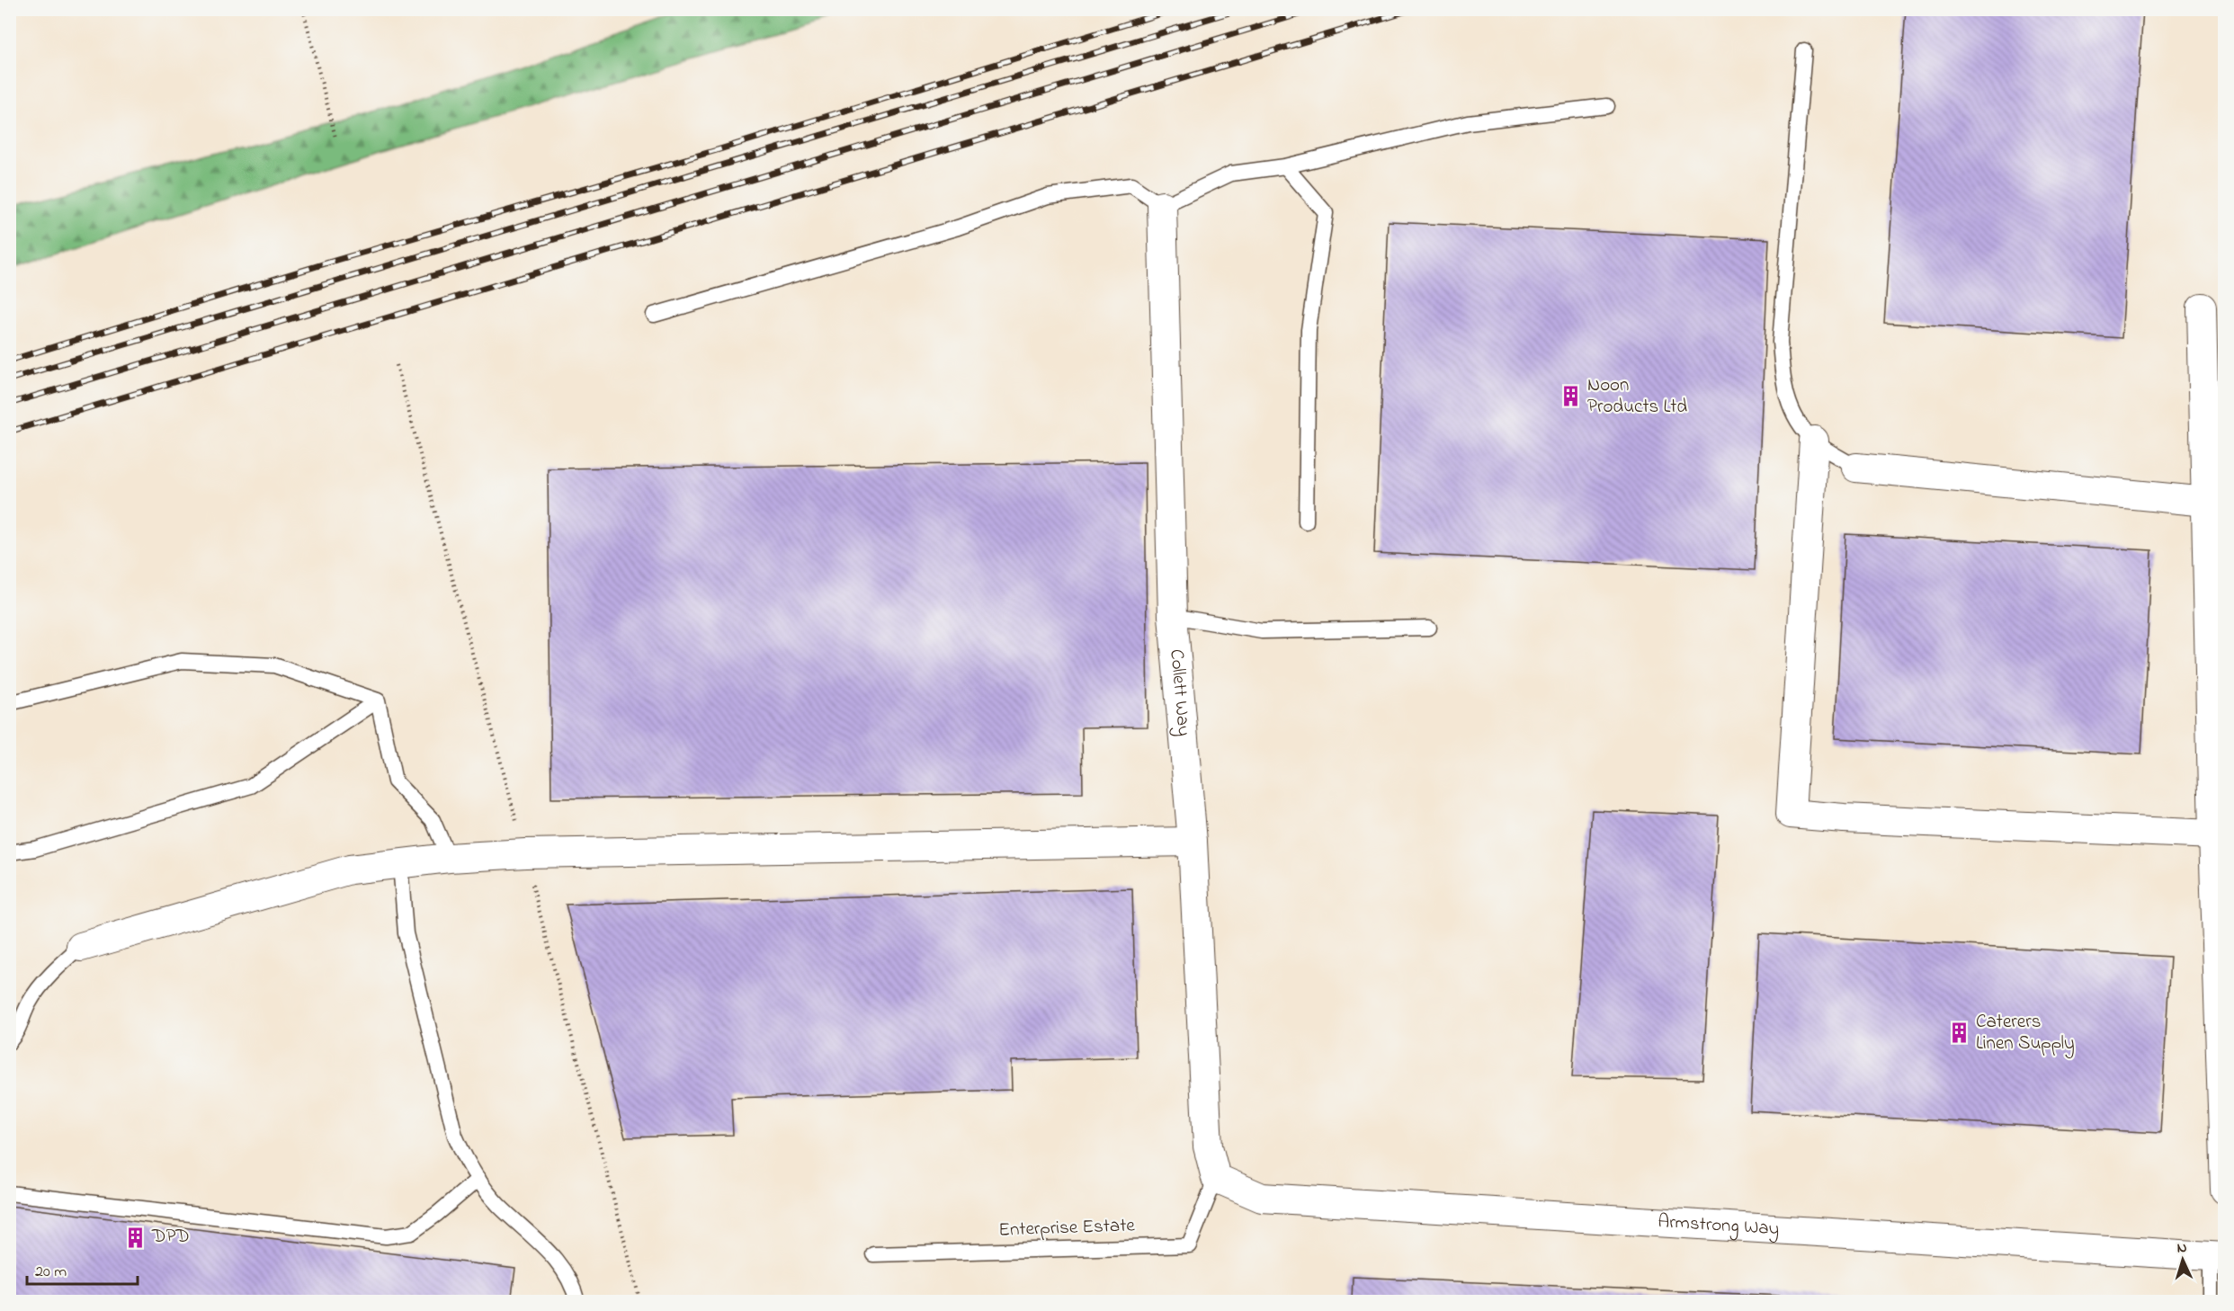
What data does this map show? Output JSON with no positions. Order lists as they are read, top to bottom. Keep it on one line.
{"streets":{"street":["Collett Way","Armstrong Way"],"lane":["Enterprise Estate"]},"crossings":[["Collett Way","Armstrong Way"],["Collett Way","Enterprise Estate"],["Armstrong Way","Enterprise Estate"]],"places":{"building":["Noon Products Ltd","Caterers Linen Supply","DPD"]},"scale_bar":"20 m","north":"top"}
